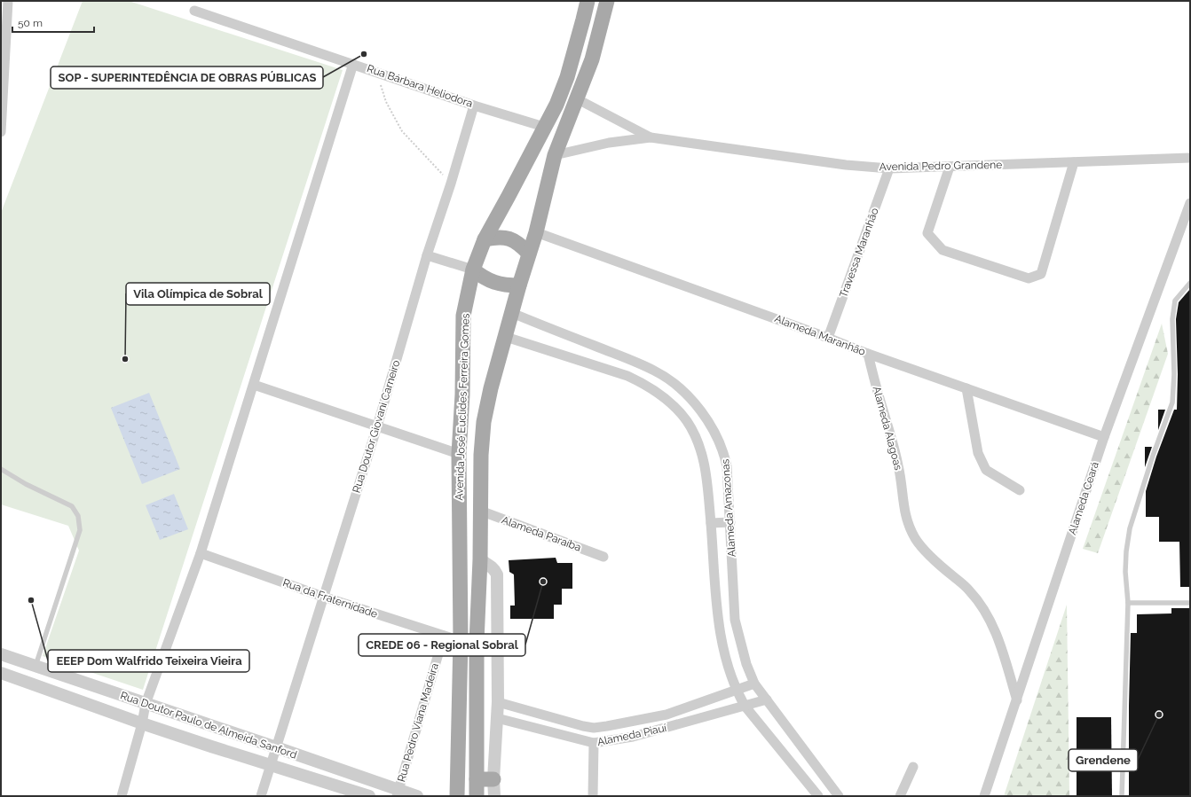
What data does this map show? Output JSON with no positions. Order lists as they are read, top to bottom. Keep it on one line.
{"streets":{"main road":["Avenida José Euclides Ferreira Gomes"],"street":["Rua Bárbara Heliodora","Avenida Pedro Grandene","Travessa Maranhão","Alameda Maranhão","Rua Doutor Giovani Carneiro","Alameda Alagoas","Alameda Ceará","Alameda Amazonas","Alameda Paraíba","Rua da Fraternidade","Rua Pedro Viana Madeira","Rua Doutor Paulo de Almeida Sanford","Alameda Piauí"]},"crossings":[["Rua Bárbara Heliodora","Avenida José Euclides Ferreira Gomes"],["Rua Bárbara Heliodora","Rua Doutor Giovani Carneiro"],["Avenida Pedro Grandene","Travessa Maranhão"],["Avenida Pedro Grandene","Avenida José Euclides Ferreira Gomes"],["Travessa Maranhão","Alameda Maranhão"],["Alameda Maranhão","Avenida José Euclides Ferreira Gomes"],["Alameda Maranhão","Alameda Alagoas"],["Alameda Maranhão","Alameda Ceará"],["Avenida José Euclides Ferreira Gomes","Alameda Amazonas"],["Avenida José Euclides Ferreira Gomes","Alameda Paraíba"],["Avenida José Euclides Ferreira Gomes","Rua da Fraternidade"],["Rua Doutor Giovani Carneiro","Rua da Fraternidade"],["Rua Doutor Giovani Carneiro","Rua Doutor Paulo de Almeida Sanford"],["Alameda Alagoas","Alameda Ceará"],["Alameda Amazonas","Alameda Piauí"],["Rua da Fraternidade","Rua Pedro Viana Madeira"],["Rua Pedro Viana Madeira","Rua Doutor Paulo de Almeida Sanford"]],"places":["SOP - SUPERINTEDÊNCIA DE OBRAS PÚBLICAS","Vila Olímpica de Sobral","CREDE 06 - Regional Sobral","EEEP Dom Walfrido Teixeira Vieira","Grendene"],"scale_bar":"50 m"}
